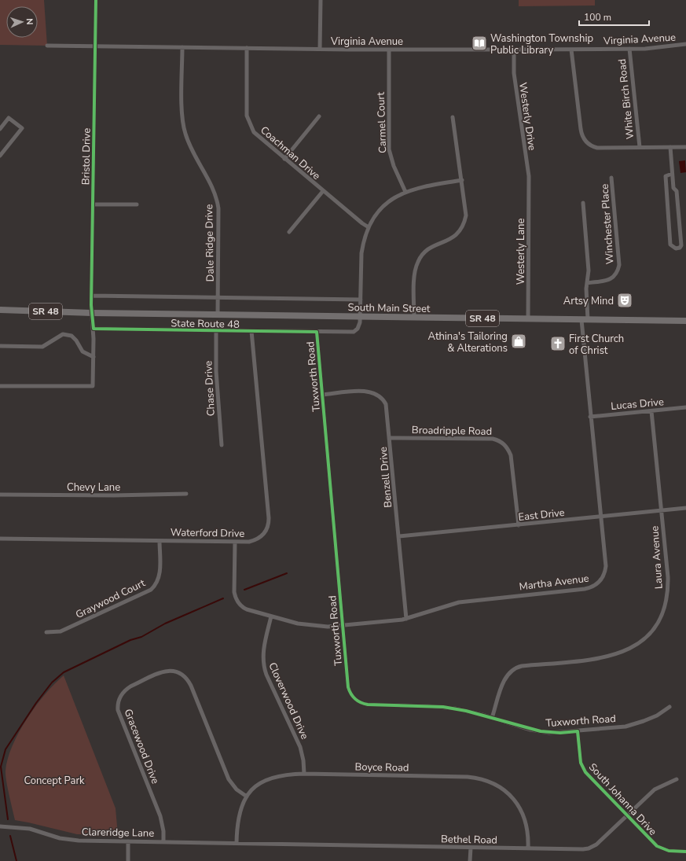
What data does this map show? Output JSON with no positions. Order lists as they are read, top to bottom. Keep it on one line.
{"streets":{"main road":["South Main Street","SR 48"],"street":["Virginia Avenue","White Birch Road","Westerly Drive","Carmel Court","Coachman Drive","Bristol Drive","Winchester Place","Dale Ridge Drive","Westerly Lane","State Route 48","Tuxworth Road","Chase Drive","Lucas Drive","Broadripple Road","Benzell Drive","Chevy Lane","East Drive","Waterford Drive","Laura Avenue","Martha Avenue","Graywood Court","Cloverwood Drive","Gracewood Drive","Boyce Road","South Johanna Drive","Clareridge Lane","Bethel Road"]},"crossings":[["Virginia Avenue","White Birch Road"],["Virginia Avenue","Westerly Drive"],["Virginia Avenue","Carmel Court"],["Virginia Avenue","Coachman Drive"],["Virginia Avenue","Bristol Drive"],["Virginia Avenue","Dale Ridge Drive"],["Westerly Drive","Westerly Lane"],["Carmel Court","State Route 48"],["Coachman Drive","State Route 48"],["Bristol Drive","South Main Street"],["Bristol Drive","SR 48"],["Bristol Drive","State Route 48"],["Winchester Place","Martha Avenue"],["Dale Ridge Drive","South Main Street"],["Westerly Lane","South Main Street"],["South Main Street","SR 48"],["South Main Street","State Route 48"],["South Main Street","Martha Avenue"],["State Route 48","Tuxworth Road"],["State Route 48","Chase Drive"],["State Route 48","Waterford Drive"],["Tuxworth Road","Benzell Drive"],["Tuxworth Road","Laura Avenue"],["Tuxworth Road","Martha Avenue"],["Tuxworth Road","South Johanna Drive"],["Lucas Drive","Laura Avenue"],["Lucas Drive","Martha Avenue"],["Broadripple Road","Benzell Drive"],["Broadripple Road","East Drive"],["Benzell Drive","East Drive"],["Benzell Drive","Martha Avenue"],["East Drive","Laura Avenue"],["East Drive","Martha Avenue"],["Waterford Drive","Martha Avenue"],["Waterford Drive","Graywood Court"],["Martha Avenue","Cloverwood Drive"],["Cloverwood Drive","Boyce Road"],["Gracewood Drive","Boyce Road"],["Gracewood Drive","Clareridge Lane"],["Boyce Road","Clareridge Lane"],["Boyce Road","Bethel Road"],["South Johanna Drive","Bethel Road"],["Clareridge Lane","Bethel Road"]],"parks":["Concept Park"],"places":{"library":["Washington Township Public Library"],"theatre":["Artsy Mind"],"shop":["Athina's Tailoring & Alterations"],"church":["First Church of Christ"]},"scale_bar":"100 m","north":"right"}
